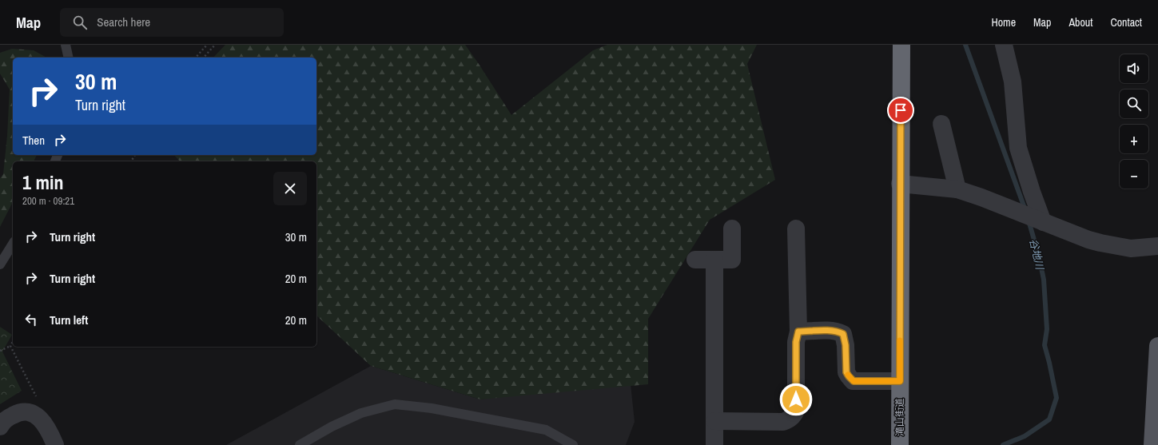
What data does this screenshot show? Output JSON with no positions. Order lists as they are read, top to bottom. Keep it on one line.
{"streets":{"highway":["滝山街道"]},"water":["谷地川"],"page":{"header":"Map","search":"Search here","nav":["Home","Map","About","Contact"],"map_buttons":["+","−"],"turn":["30 m","Turn right"],"then":"Then","heading":["1 min","200 m · 09:21"],"list":[{"name":"Turn right","value":"30 m"},{"name":"Turn right","value":"20 m"},{"name":"Turn left","value":"20 m"}]}}
